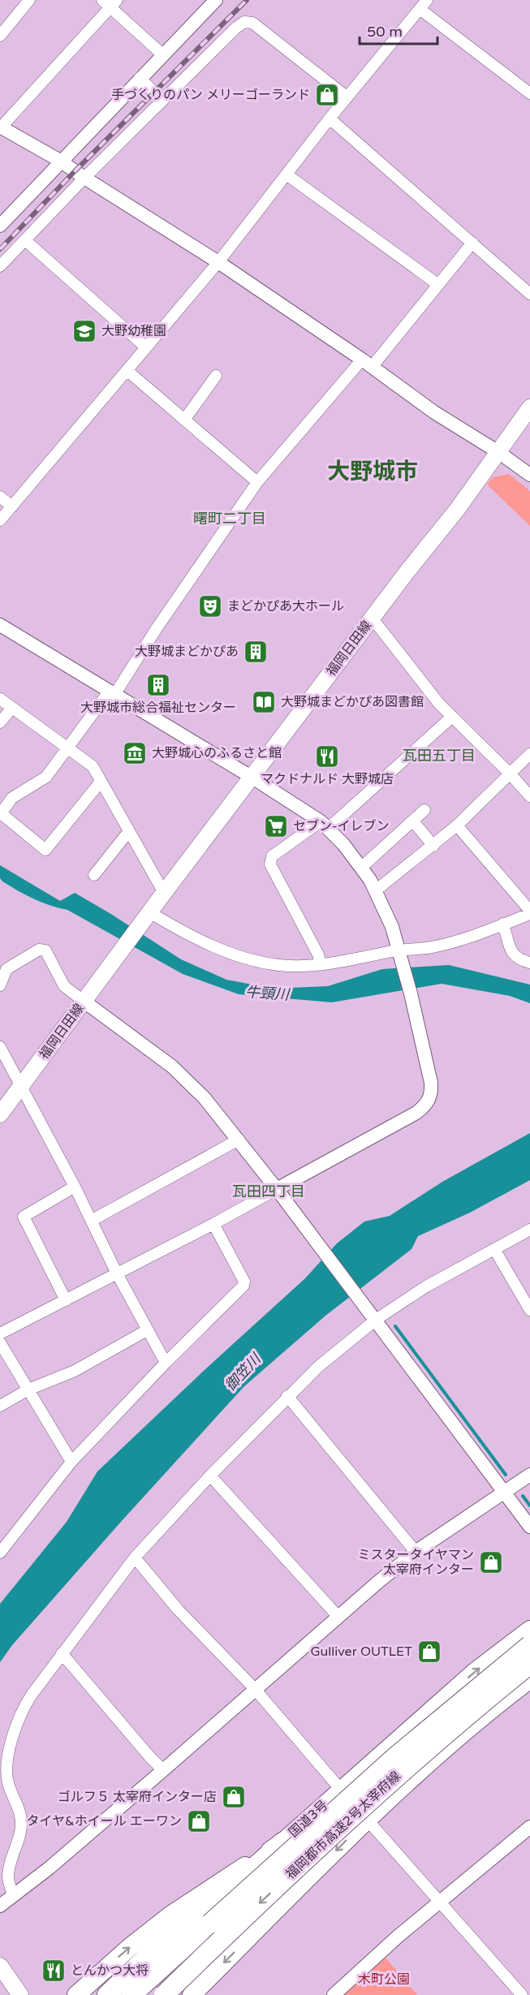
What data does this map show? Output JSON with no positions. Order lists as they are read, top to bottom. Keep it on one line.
{"streets":{"highway":["国道3号","福岡都市高速2号太宰府線"],"main road":["福岡日田線"]},"districts":["大野城市","曙町二丁目","瓦田五丁目","瓦田四丁目"],"water":["牛頸川","御笠川"],"parks":["木町公園"],"places":{"shop":["手づくりのパン メリーゴーランド","ミスタータイヤマン 太宰府インター","Gulliver OUTLET","ゴルフ５ 太宰府インター店","タイヤ&ホイール エーワン"],"school or university":["大野幼稚園"],"theatre":["まどかぴあ大ホール"],"building":["大野城まどかぴあ","大野城市総合福祉センター"],"library":["大野城まどかぴあ図書館"],"museum":["大野城心のふるさと館"],"restaurant":["マクドナルド 大野城店","とんかつ大将"],"supermarket":["セブン-イレブン"]},"scale_bar":"50 m"}
